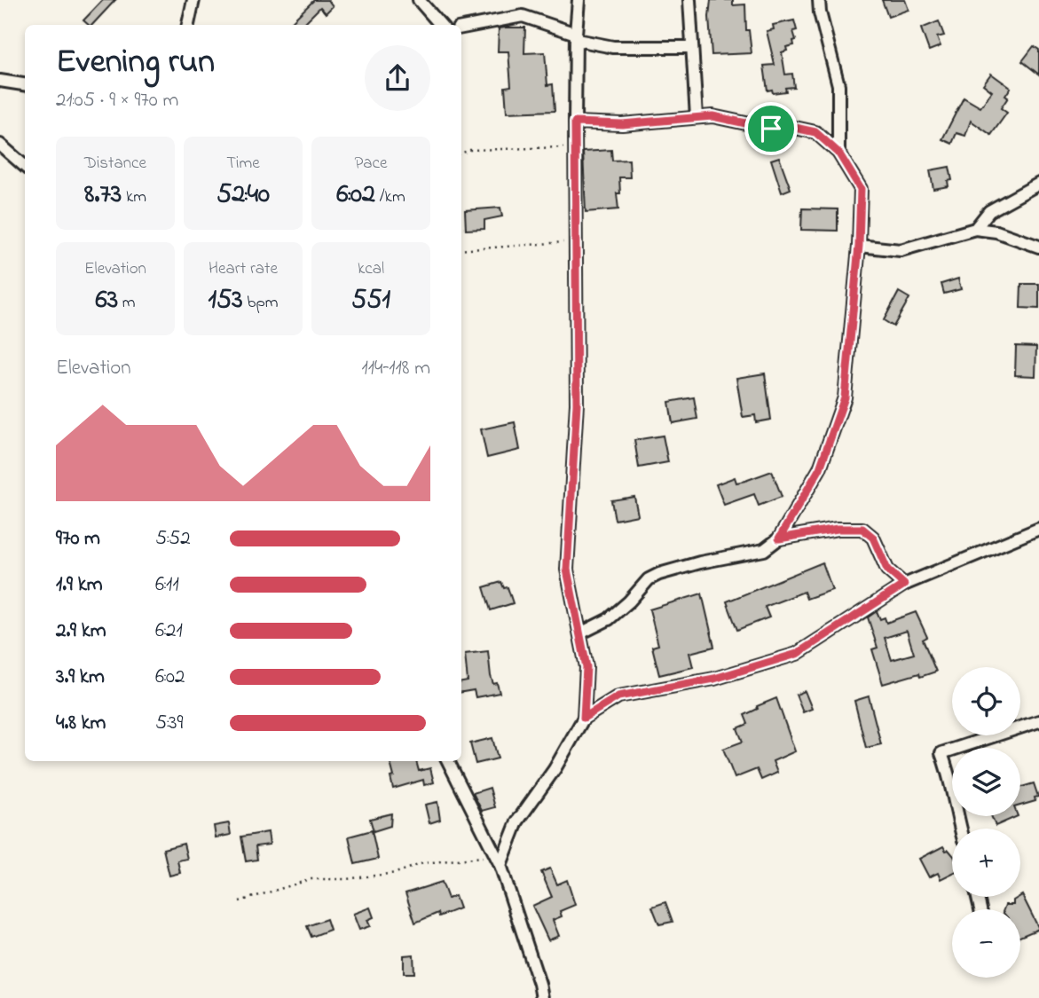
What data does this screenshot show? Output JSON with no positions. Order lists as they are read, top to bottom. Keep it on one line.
{"page":{"heading":["Evening run","21:05 · 9 × 970 m"],"stats":[["Distance","8.73 km"],["Time","52:40"],["Pace","6:02 /km"],["Elevation","63 m"],["Heart rate","153 bpm"],["kcal","551"]],"chart":["Elevation","114–118 m"],"list":[{"name":"970 m","note":"5:52"},{"name":"1.9 km","note":"6:11"},{"name":"2.9 km","note":"6:21"},{"name":"3.9 km","note":"6:02"},{"name":"4.8 km","note":"5:39"}],"map_buttons":["+","−"]}}
